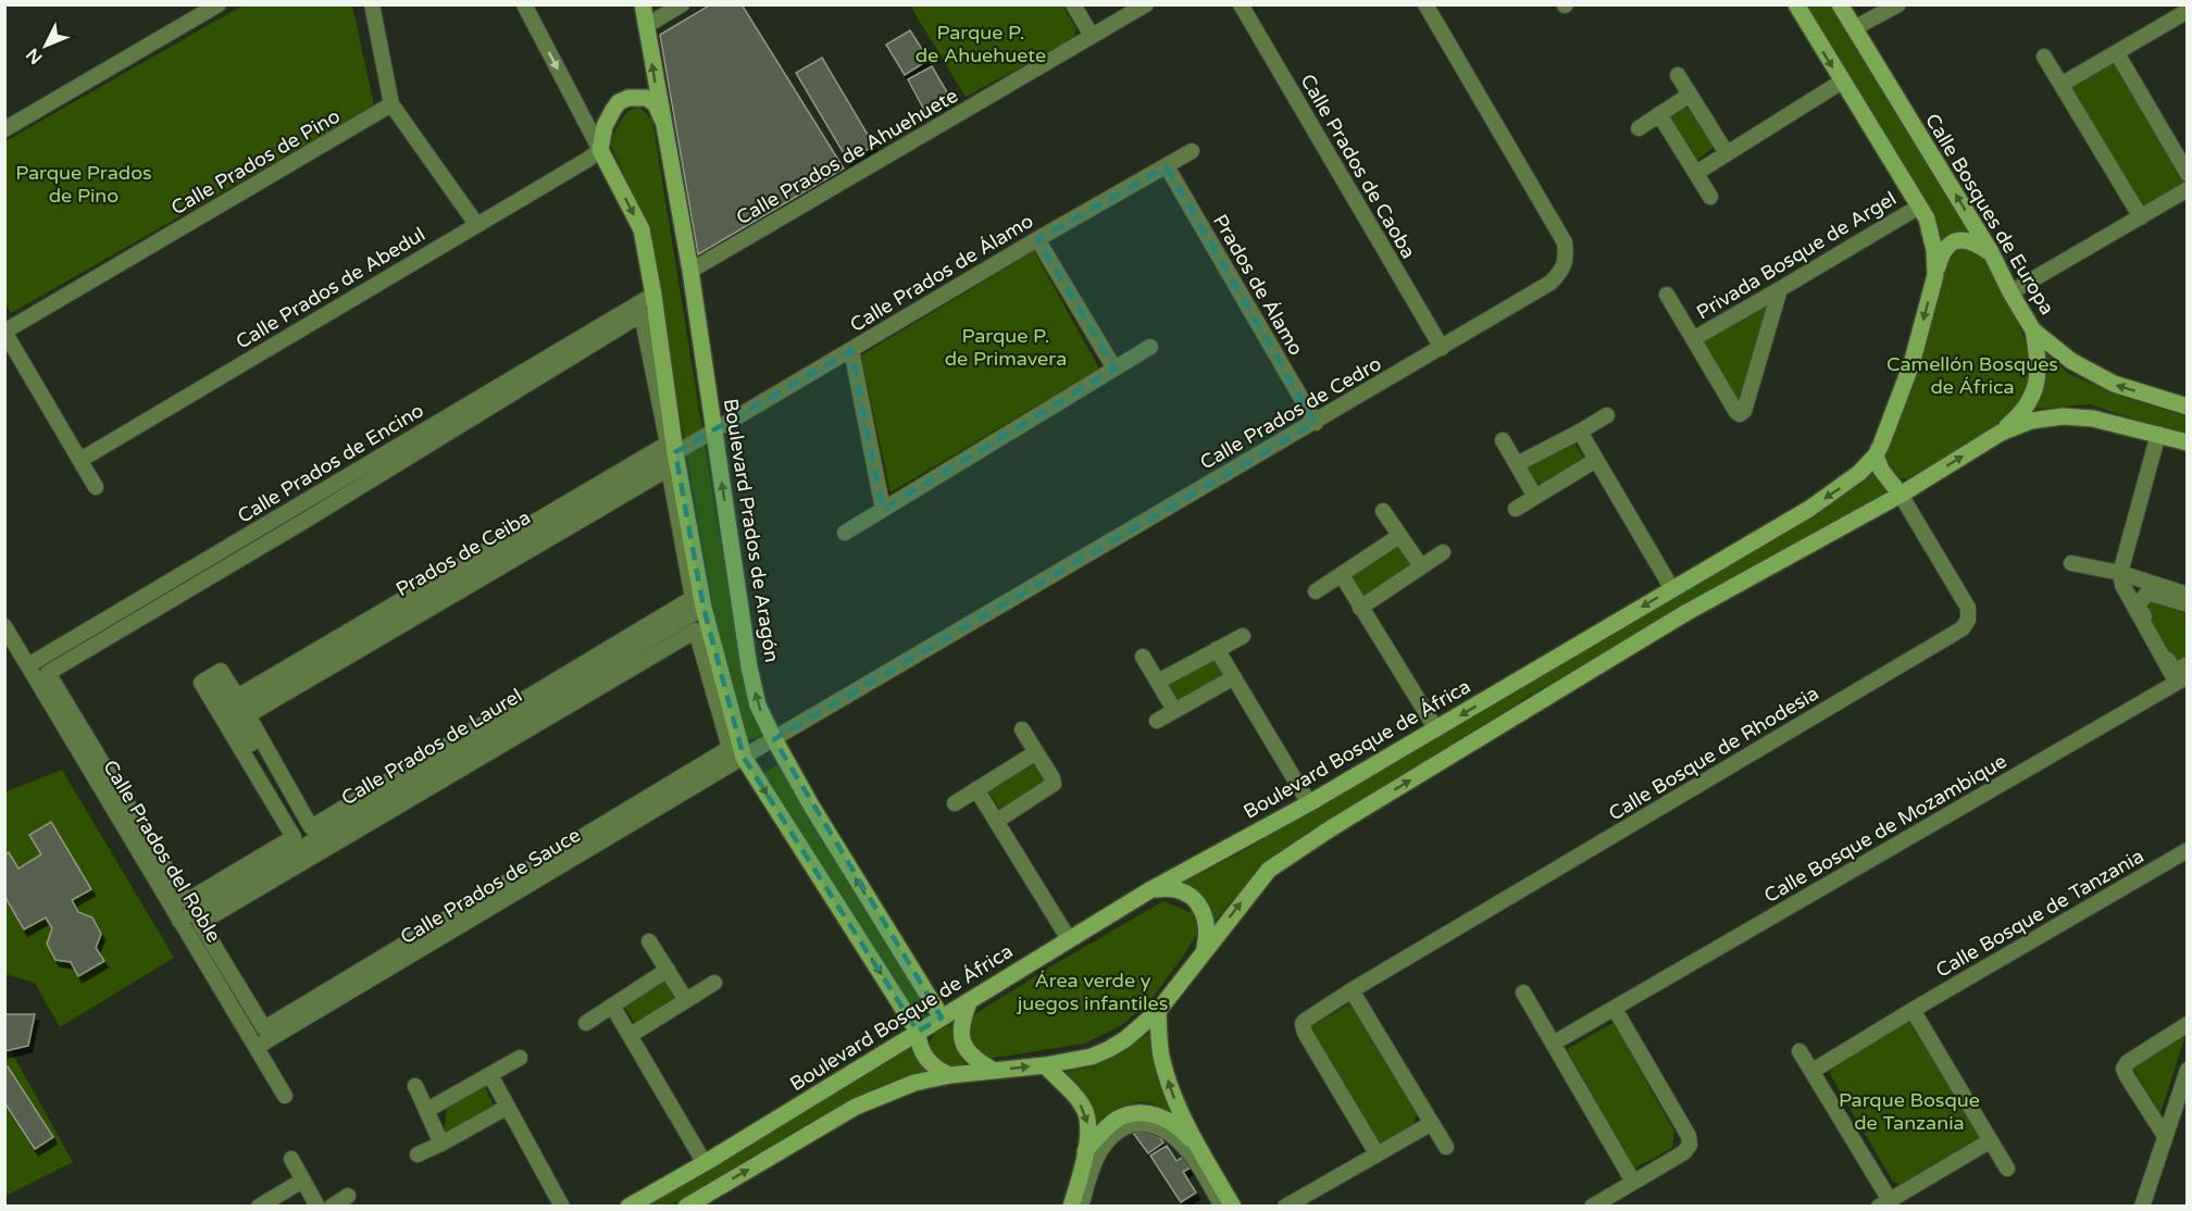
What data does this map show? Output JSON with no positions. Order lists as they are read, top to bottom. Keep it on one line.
{"streets":{"street":["Calle Prados de Ahuehuete","Calle Prados de Pino","Calle Prados de Caoba","Calle Bosques de Europa","Privada Bosque de Argel","Calle Prados de Álamo","Prados de Álamo","Calle Prados de Abedul","Calle Prados de Cedro","Calle Prados de Encino","Boulevard Prados de Aragón","Prados de Ceiba","Calle Prados de Laurel","Boulevard Bosque de África","Calle Bosque de Rhodesia","Calle Bosque de Mozambique","Calle Prados del Roble","Calle Prados de Sauce","Calle Bosque de Tanzania"]},"crossings":[["Calle Prados de Ahuehuete","Boulevard Prados de Aragón"],["Calle Prados de Caoba","Calle Prados de Cedro"],["Privada Bosque de Argel","Boulevard Bosque de África"],["Calle Prados de Álamo","Prados de Álamo"],["Calle Prados de Álamo","Boulevard Prados de Aragón"],["Calle Prados de Álamo","Prados de Ceiba"],["Prados de Álamo","Calle Prados de Cedro"],["Calle Prados de Cedro","Boulevard Prados de Aragón"],["Calle Prados de Cedro","Calle Prados de Sauce"],["Calle Prados de Encino","Calle Prados del Roble"],["Boulevard Prados de Aragón","Prados de Ceiba"],["Boulevard Prados de Aragón","Boulevard Bosque de África"],["Calle Prados de Laurel","Calle Prados del Roble"],["Calle Prados del Roble","Calle Prados de Sauce"]],"parks":["Parque P. de Ahuehuete","Parque Prados de Pino","Parque P. de Primavera","Camellón Bosques de África","Área verde y juegos infantiles","Parque Bosque de Tanzania"],"north":"bottom left"}
